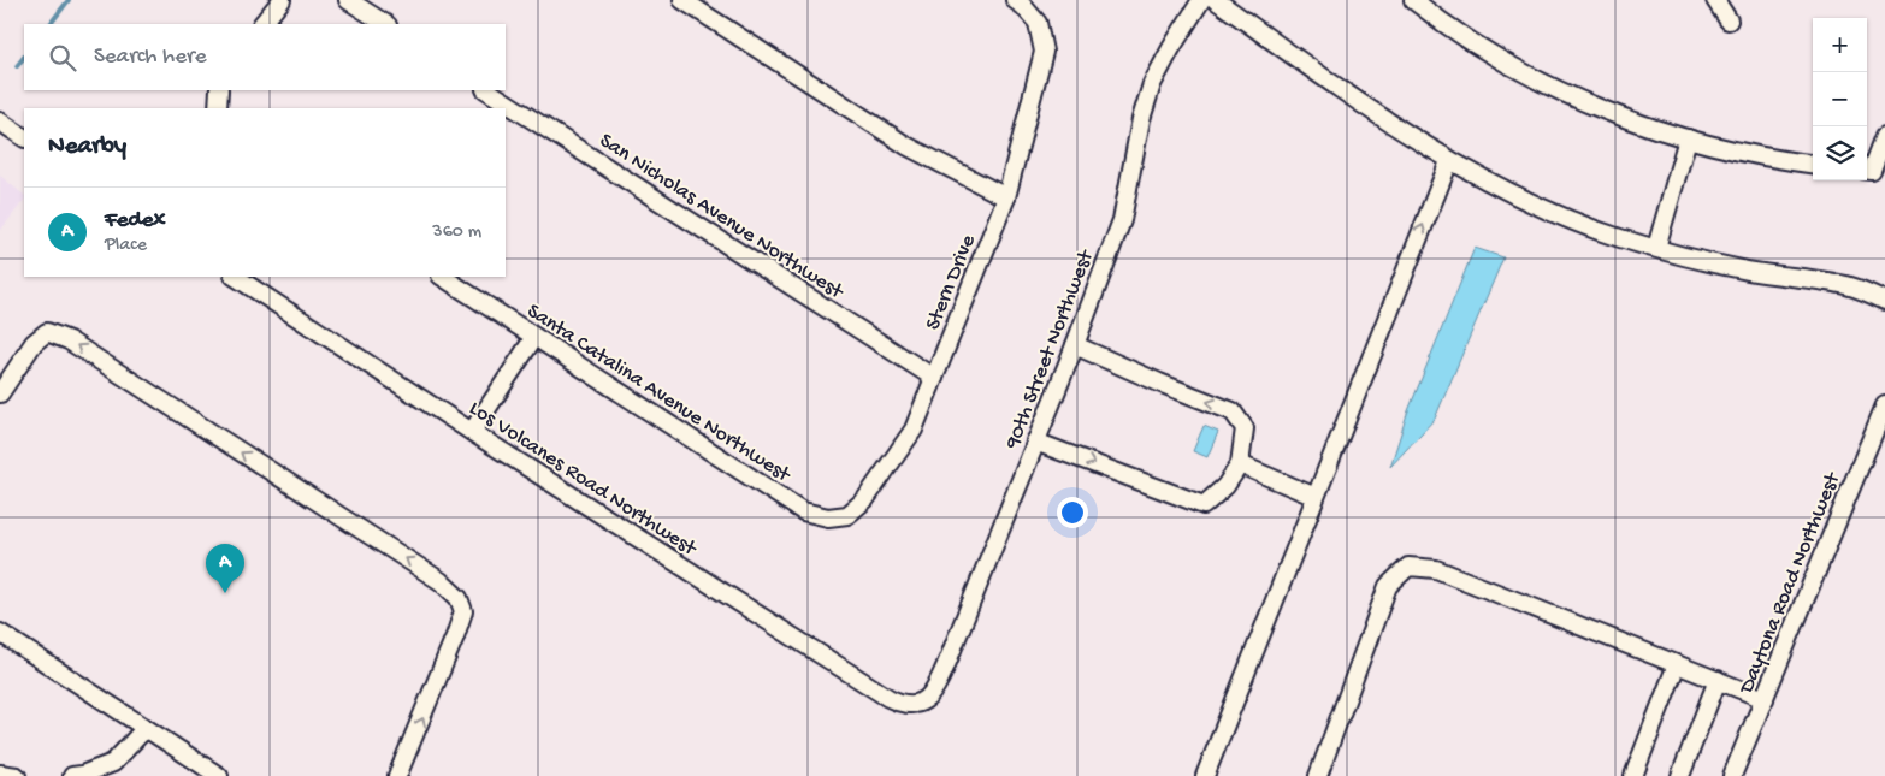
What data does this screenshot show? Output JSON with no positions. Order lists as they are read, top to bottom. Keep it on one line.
{"streets":{"street":["San Nicholas Avenue Northwest","Stern Drive","90th Street Northwest","Santa Catalina Avenue Northwest","Los Volcanes Road Northwest","Daytona Road Northwest"]},"crossings":[["San Nicholas Avenue Northwest","Stern Drive"],["Stern Drive","Santa Catalina Avenue Northwest"],["90th Street Northwest","Los Volcanes Road Northwest"]],"page":{"map_buttons":["+","−"],"search":"Search here","heading":"Nearby","list":[{"mark":"A","name":"Fedex","note":"Place","value":"360 m"}],"pins":"A"}}
